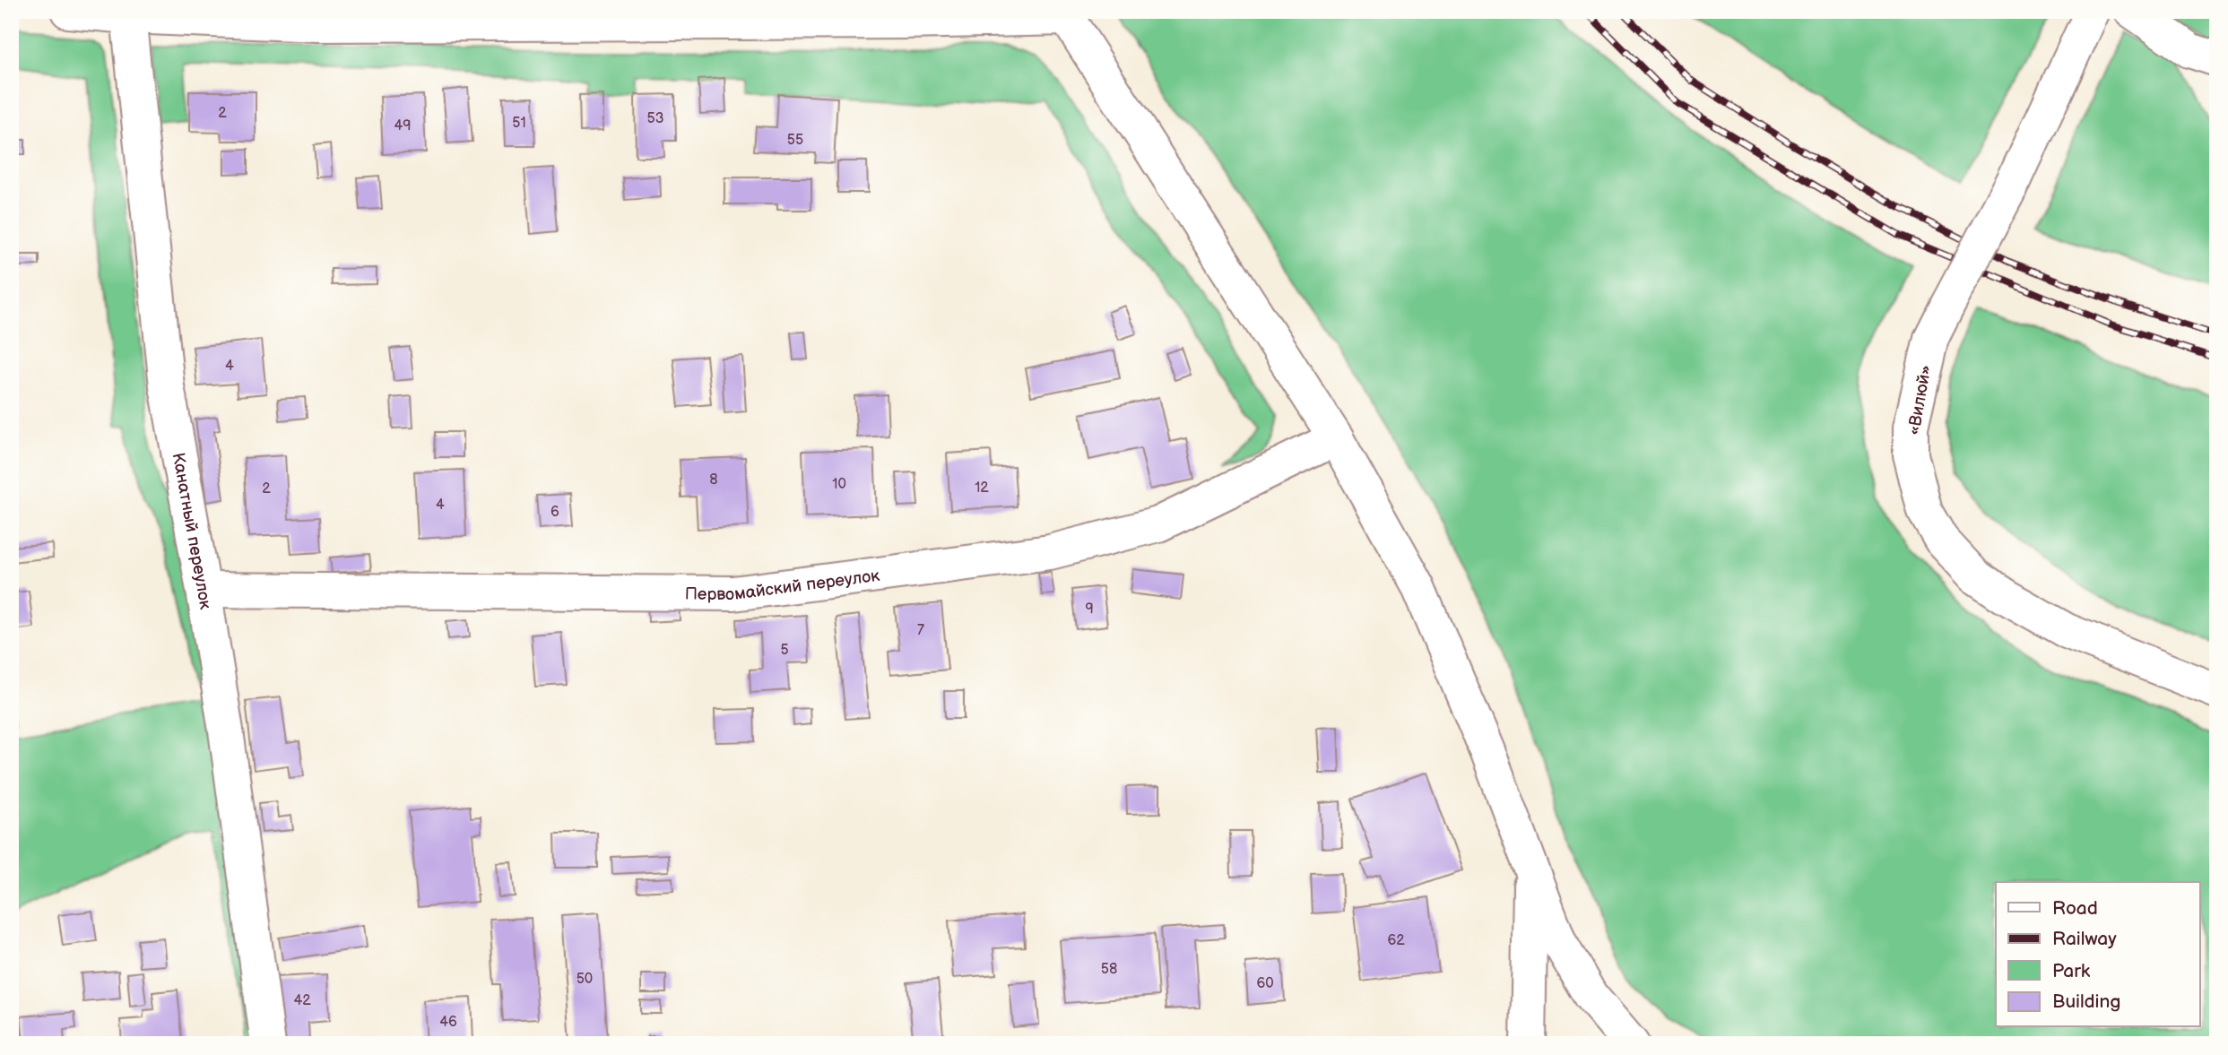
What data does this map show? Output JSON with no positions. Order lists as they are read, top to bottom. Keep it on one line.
{"streets":{"main road":["«Вилюй»","Канатный переулок","Первомайский переулок"]},"crossings":[["Канатный переулок","Первомайский переулок"]],"house_numbers":["2","53","51","49","55","4","8","10","12","2","4","6","9","7","5","62","58","50","60","42","46"],"legend":["Road","Railway","Park","Building"]}
